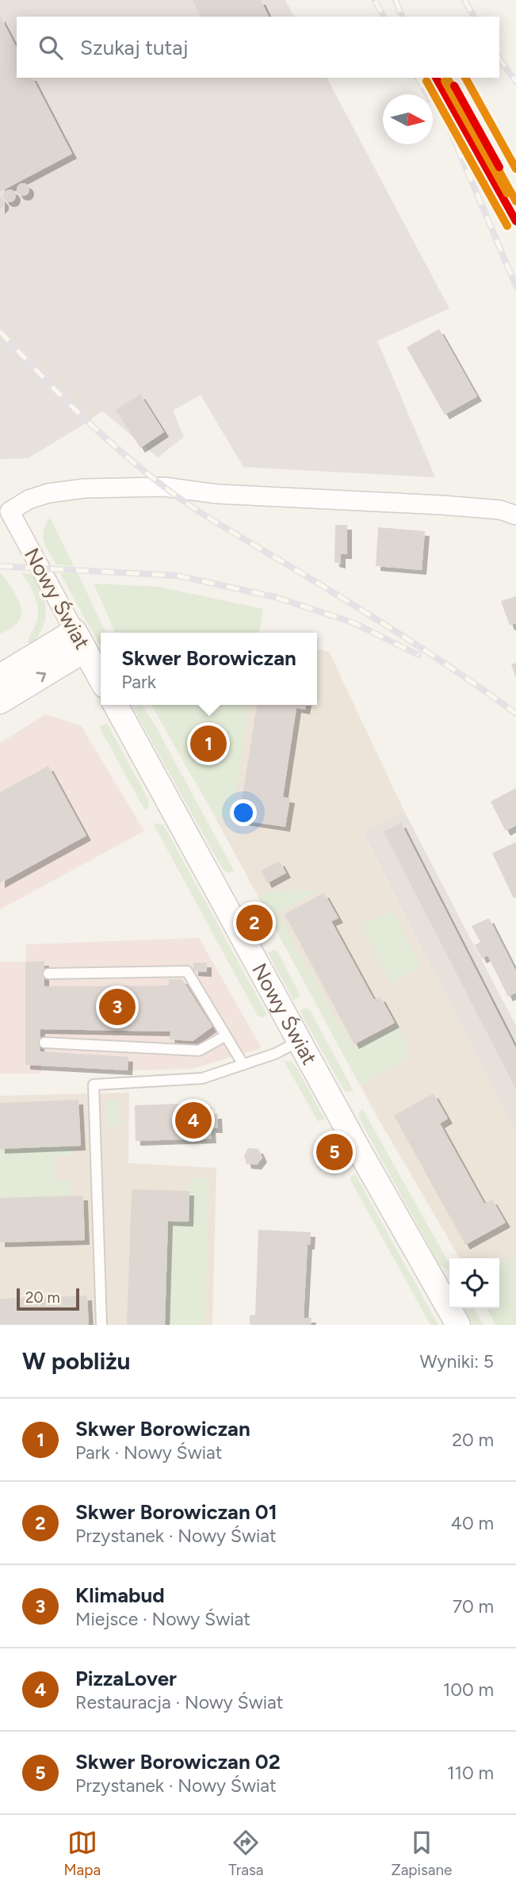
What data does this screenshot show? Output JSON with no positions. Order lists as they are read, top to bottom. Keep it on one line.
{"streets":{"street":["Nowy Świat"]},"scale_bar":"20 m","north":"right","page":{"search":"Szukaj tutaj","popup":["Skwer Borowiczan","Park"],"pins":["1","2","3","4","5"],"scale":"20 m","heading":["W pobliżu","Wyniki: 5"],"list":[{"mark":"1","name":"Skwer Borowiczan","note":"Park · Nowy Świat","value":"20 m"},{"mark":"2","name":"Skwer Borowiczan 01","note":"Przystanek · Nowy Świat","value":"40 m"},{"mark":"3","name":"Klimabud","note":"Miejsce · Nowy Świat","value":"70 m"},{"mark":"4","name":"PizzaLover","note":"Restauracja · Nowy Świat","value":"100 m"},{"mark":"5","name":"Skwer Borowiczan 02","note":"Przystanek · Nowy Świat","value":"110 m"}],"nav":["Mapa","Trasa","Zapisane"]}}
